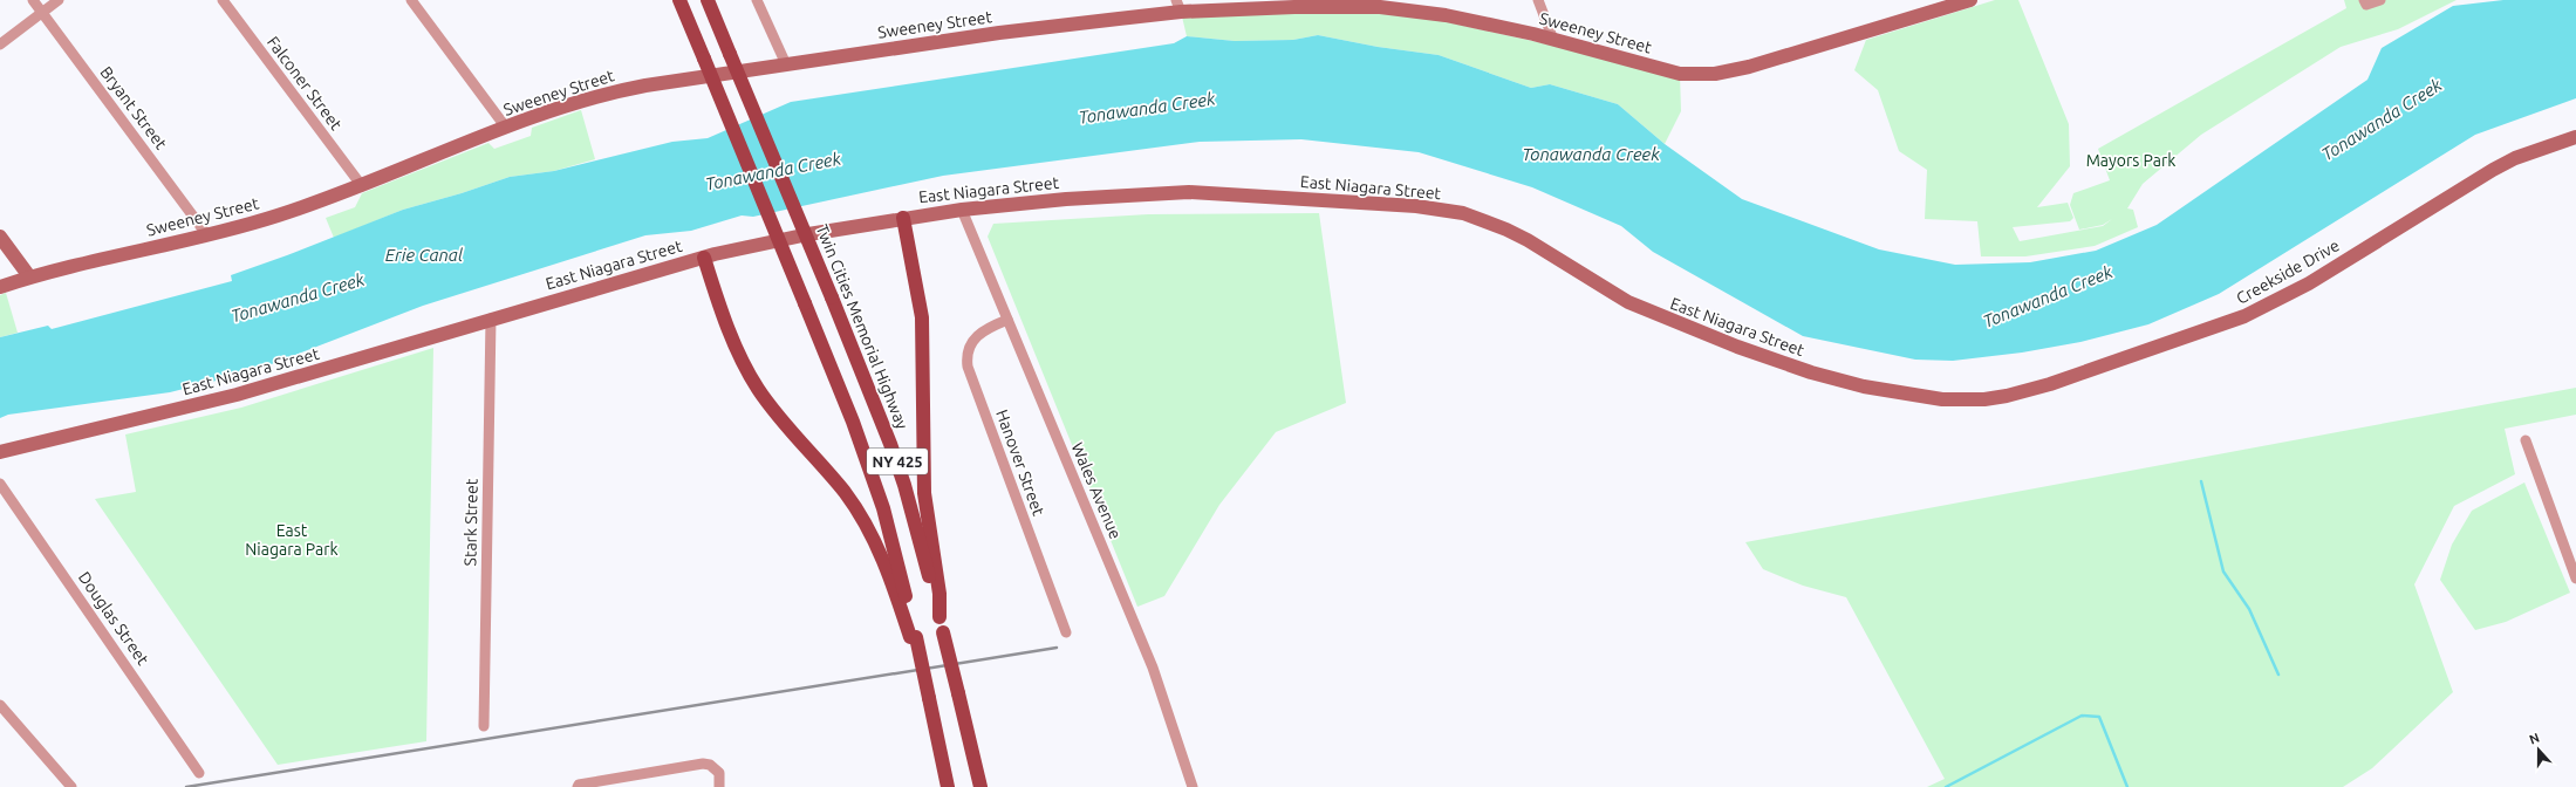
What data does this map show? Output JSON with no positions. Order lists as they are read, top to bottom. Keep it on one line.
{"streets":{"main road":["Twin Cities Memorial Highway","NY 425"],"street":["Sweeney Street","Falconer Street","Bryant Street","East Niagara Street","Creekside Drive","Hanover Street","Wales Avenue","Stark Street","Douglas Street"]},"crossings":[["Sweeney Street","Falconer Street"],["Sweeney Street","Bryant Street"],["East Niagara Street","Creekside Drive"],["East Niagara Street","Wales Avenue"],["East Niagara Street","Stark Street"],["Hanover Street","Wales Avenue"]],"water":["Tonawanda Creek","Erie Canal"],"parks":["Mayors Park","East Niagara Park"],"north":"top"}
